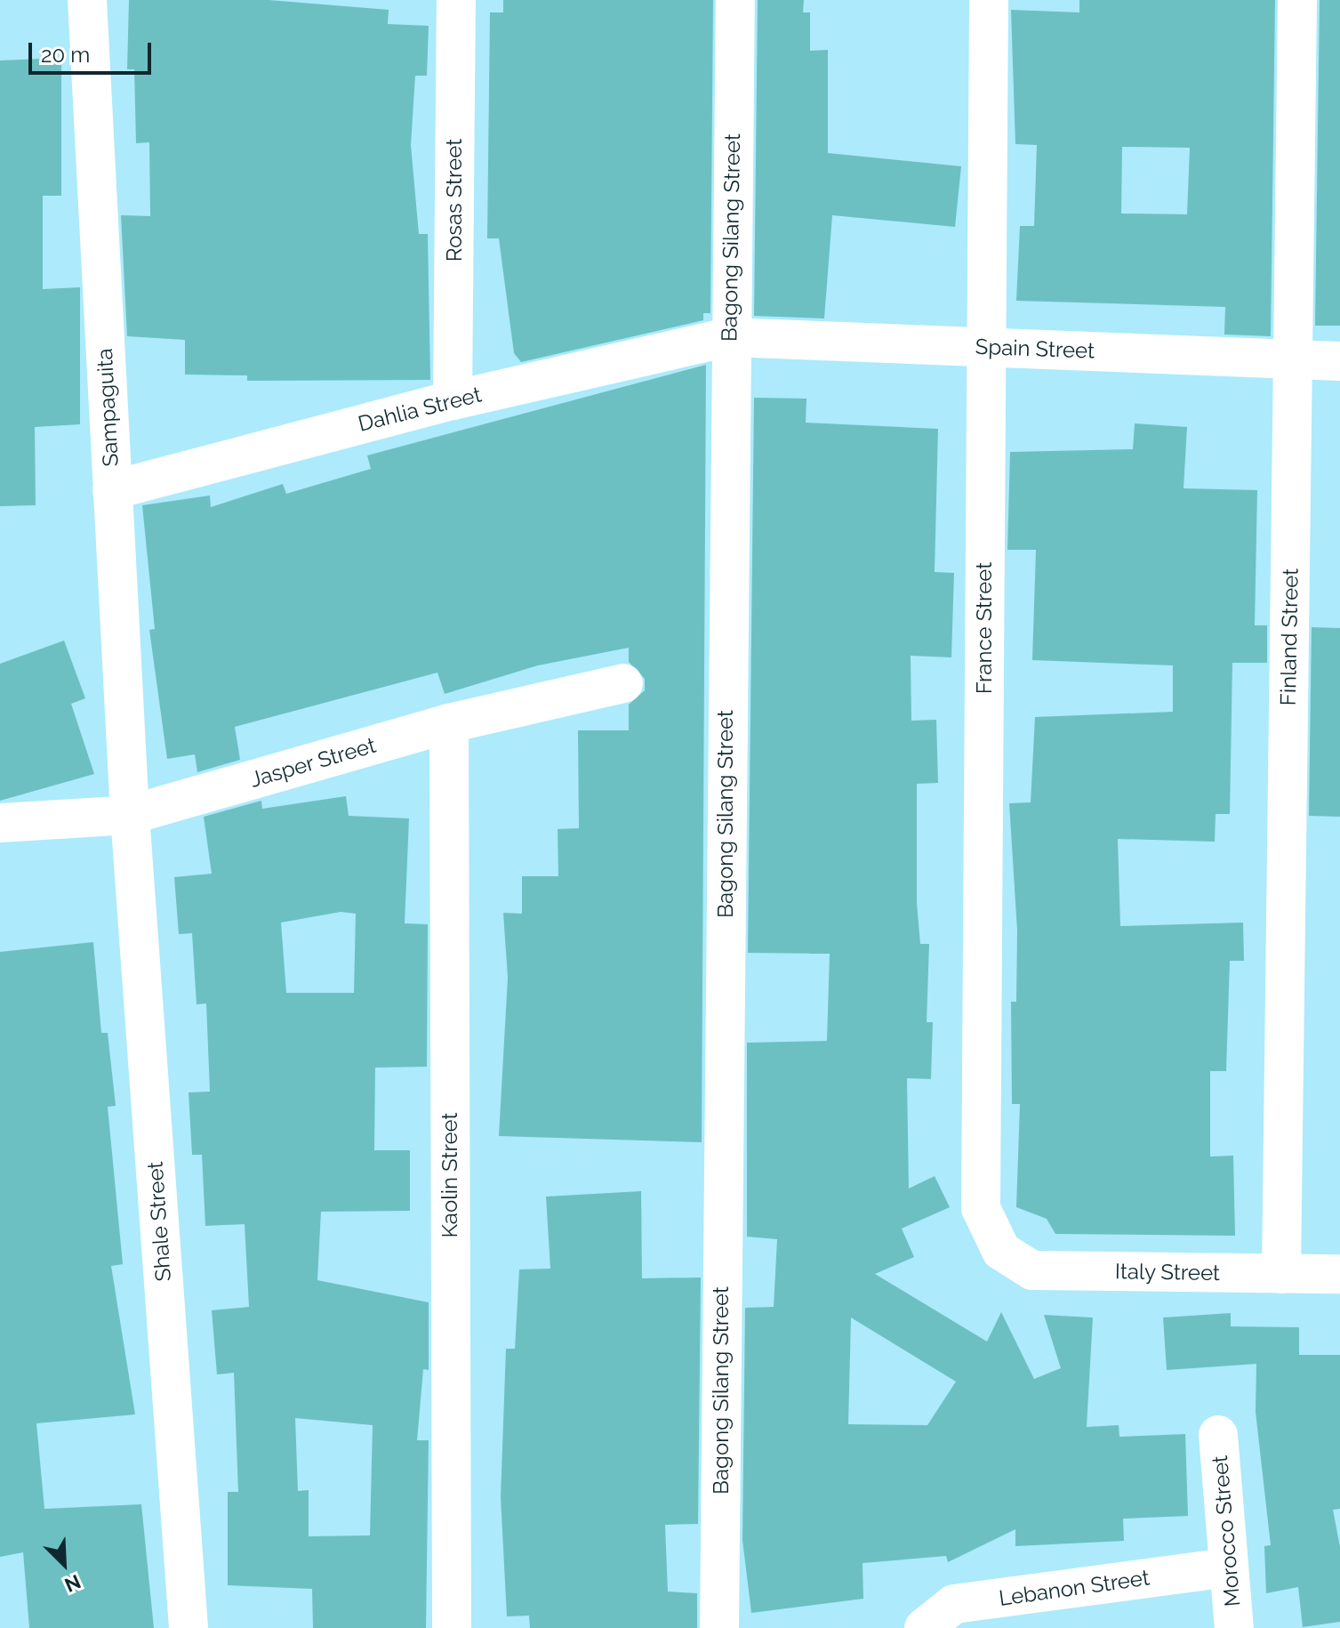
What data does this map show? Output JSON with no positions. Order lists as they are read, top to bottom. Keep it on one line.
{"streets":{"street":["Rosas Street","Bagong Silang Street","Spain Street","Sampaguita","Dahlia Street","France Street","Finland Street","Jasper Street","Kaolin Street","Shale Street","Italy Street","Morocco Street","Lebanon Street"]},"crossings":[["Rosas Street","Dahlia Street"],["Bagong Silang Street","Spain Street"],["Bagong Silang Street","Dahlia Street"],["Spain Street","Dahlia Street"],["Spain Street","France Street"],["Spain Street","Finland Street"],["Sampaguita","Dahlia Street"],["Sampaguita","Jasper Street"],["Sampaguita","Shale Street"],["France Street","Italy Street"],["Finland Street","Italy Street"],["Jasper Street","Kaolin Street"],["Jasper Street","Shale Street"],["Morocco Street","Lebanon Street"]],"scale_bar":"20 m","north":"bottom right"}
